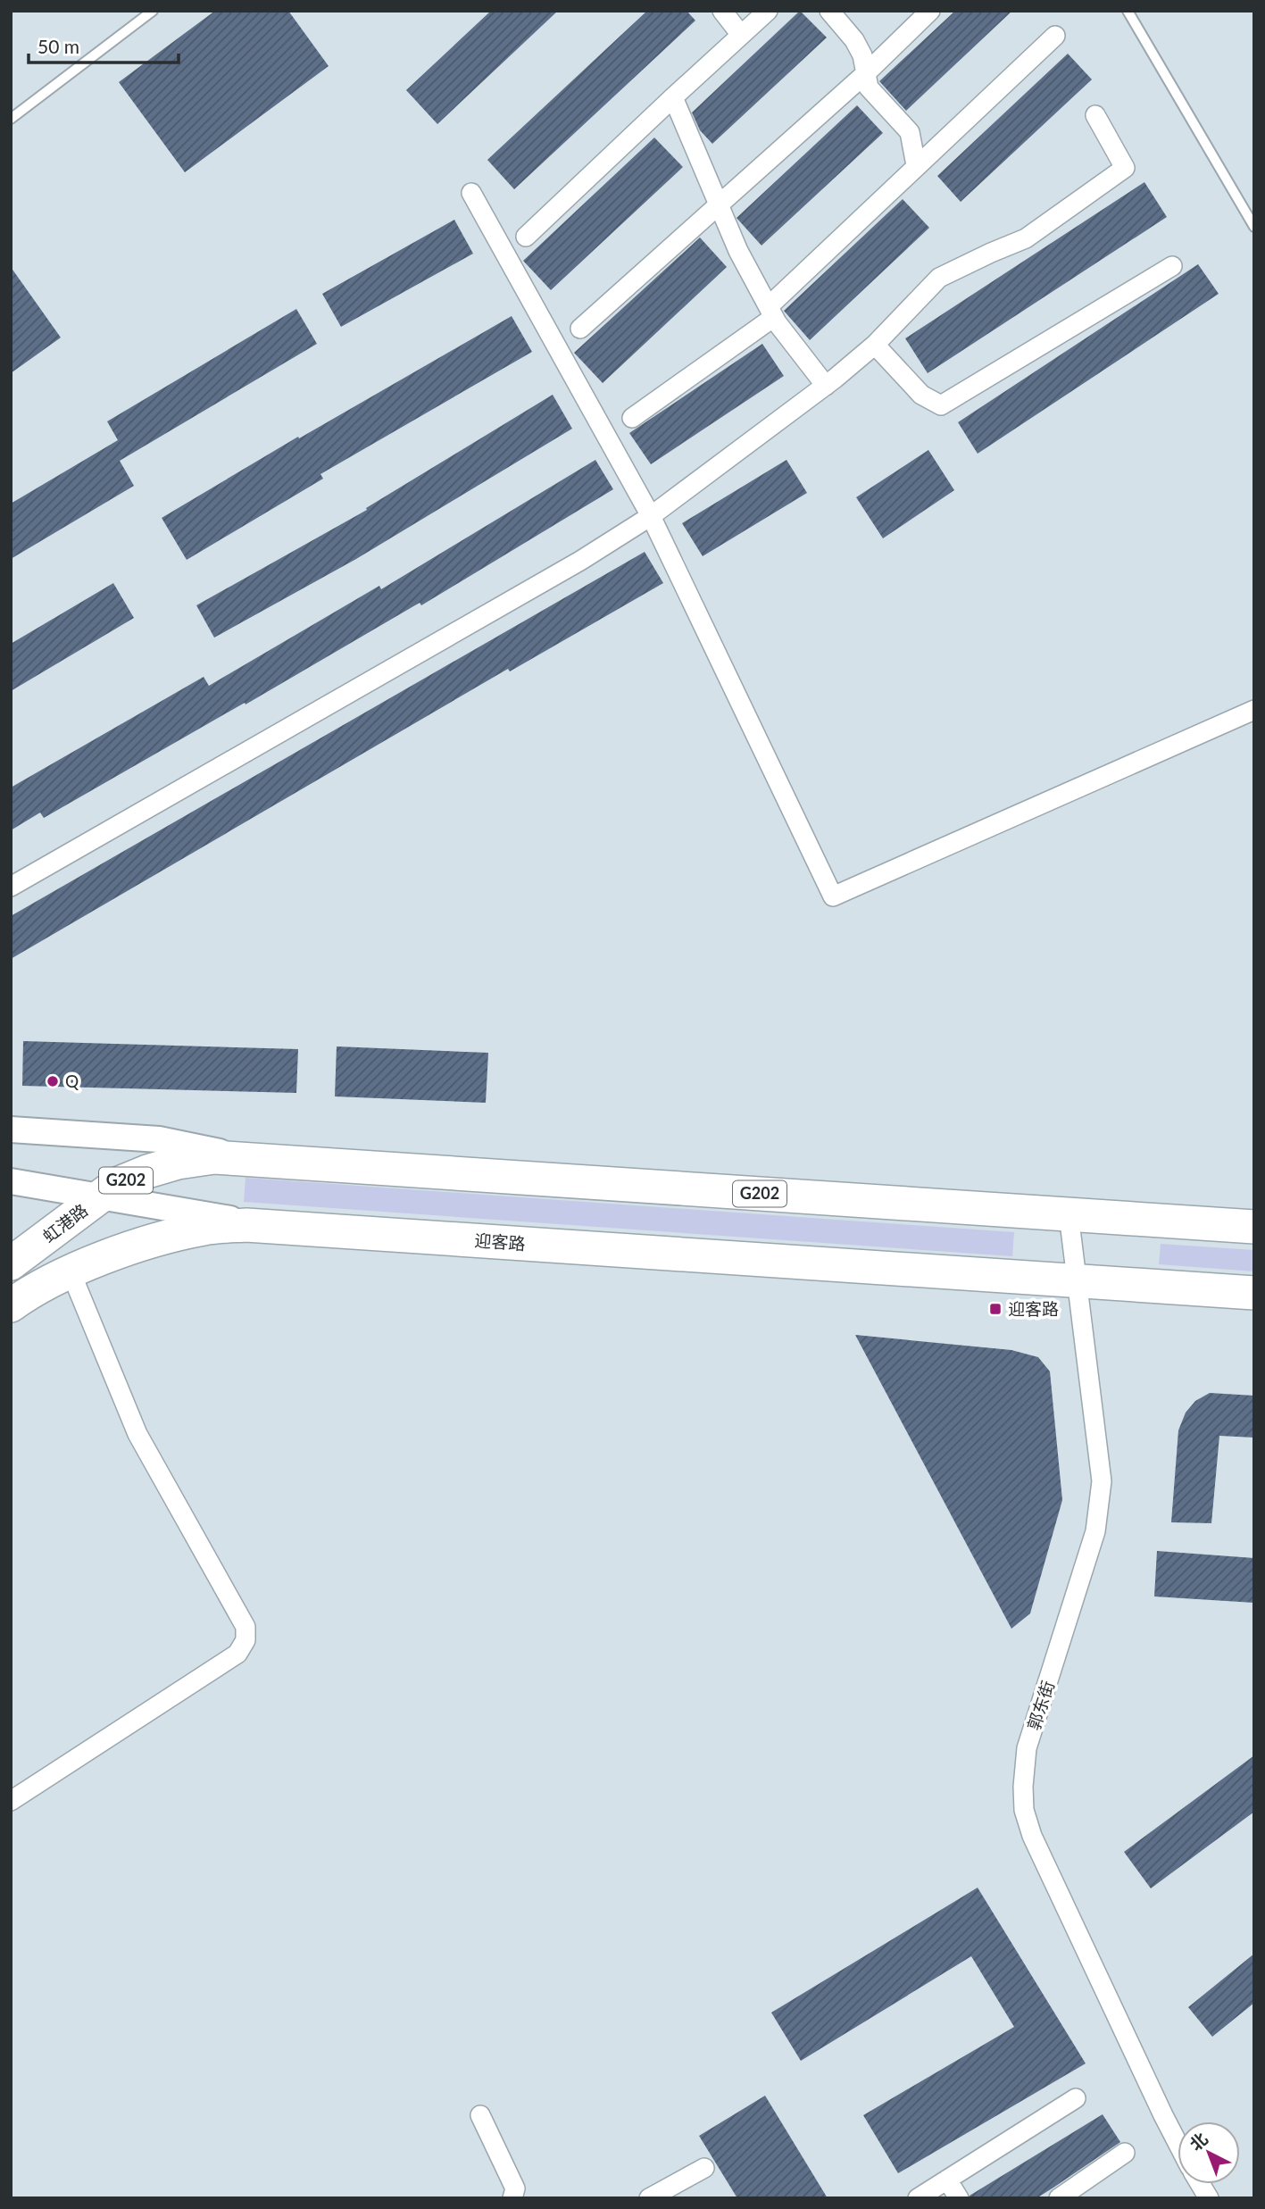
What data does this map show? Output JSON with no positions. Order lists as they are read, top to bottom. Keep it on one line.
{"streets":{"highway":["G202","虹港路","迎客路"],"street":["郭东街"]},"crossings":[["G202","虹港路"],["G202","郭东街"],["虹港路","迎客路"],["迎客路","郭东街"]],"places":{"other":["Q"],"transit":["迎客路"]},"scale_bar":"50 m","north":"top left"}
